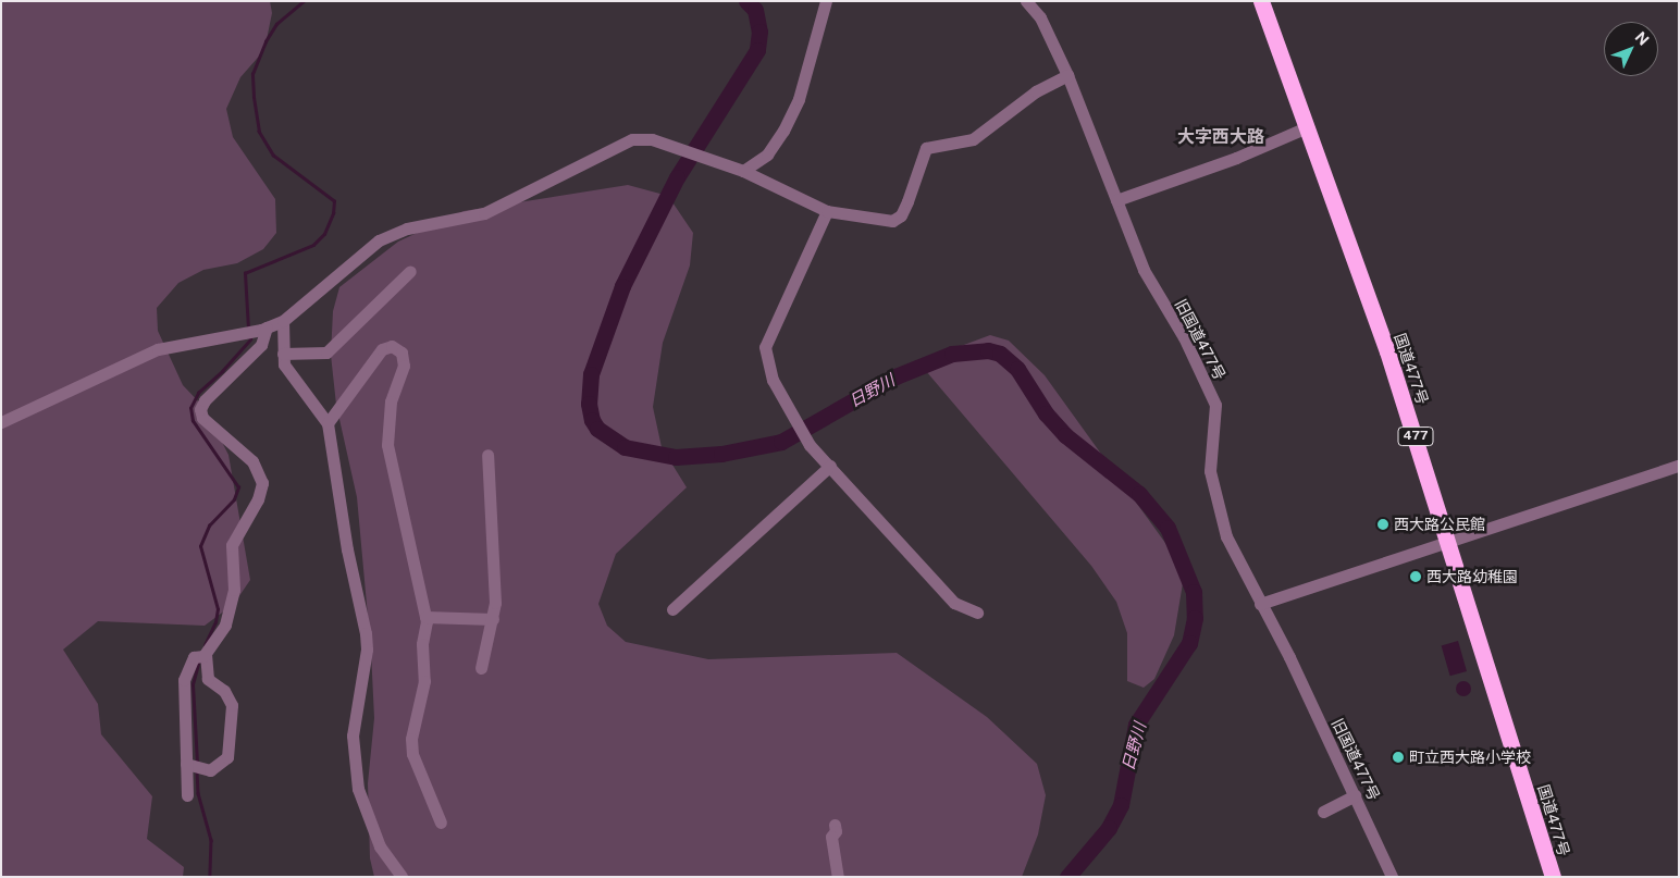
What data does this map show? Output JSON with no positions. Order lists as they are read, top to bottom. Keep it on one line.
{"streets":{"highway":["国道477号","477"],"street":["旧国道477号"]},"districts":["大字西大路"],"water":["日野川"],"places":["西大路公民館","西大路幼稚園","町立西大路小学校"],"north":"top right"}
